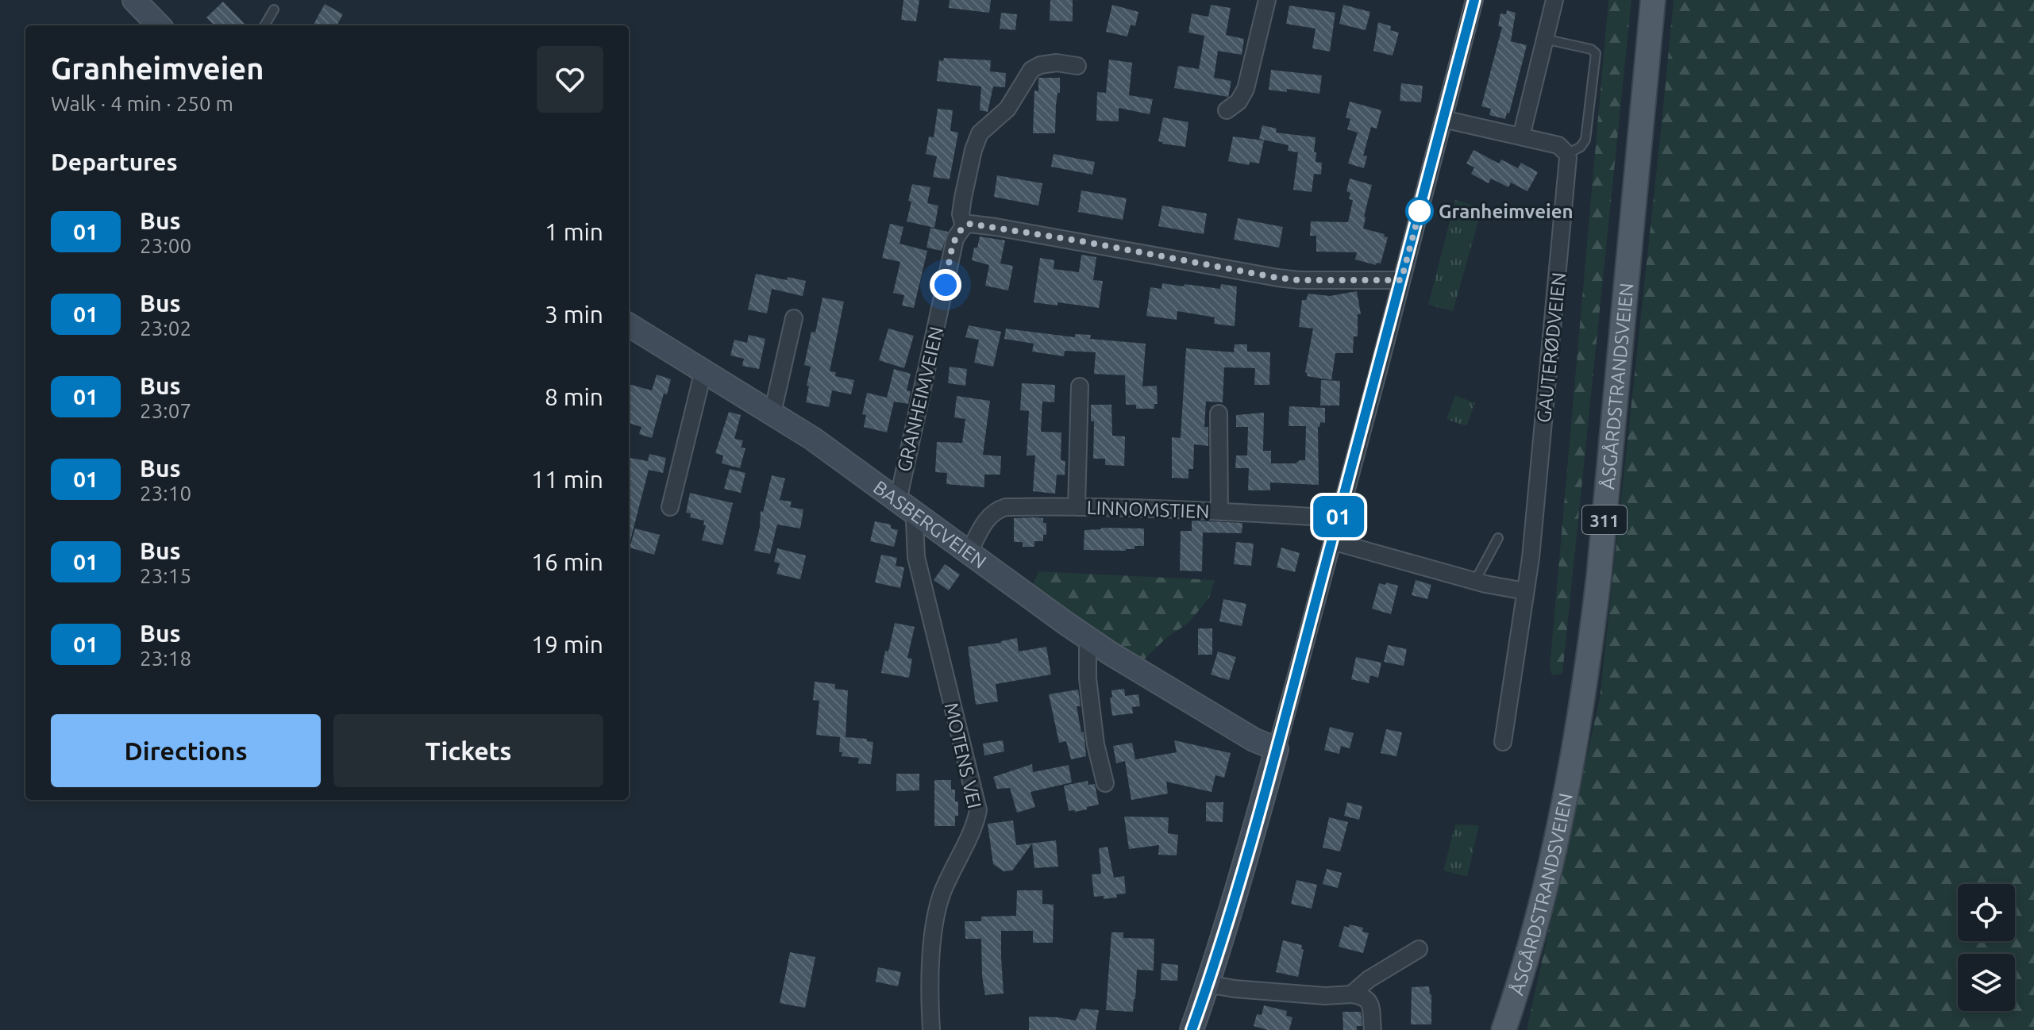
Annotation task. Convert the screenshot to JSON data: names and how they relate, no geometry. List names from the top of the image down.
{
  "streets": {
    "main road": ["ÅSGÅRDSTRANDSVEIEN", "311", "BASBERGVEIEN"],
    "street": [
      "GAUTERØDVEIEN",
      "GRANHEIMVEIEN",
      "LINNOMSTIEN",
      "MOTENS VEI"
    ]
  },
  "crossings": [
    ["GRANHEIMVEIEN", "BASBERGVEIEN"],
    ["LINNOMSTIEN", "BASBERGVEIEN"],
    ["BASBERGVEIEN", "MOTENS VEI"]
  ],
  "places": ["Granheimveien"],
  "lines": ["bus line 01"],
  "page": {
    "on_map": "01",
    "heading": [
      ["Granheimveien", "Walk · 4 min · 250 m"],
      "Departures"
    ],
    "list": [
      {
        "mark": "01",
        "name": "Bus",
        "note": "23:00",
        "value": "1 min"
      },
      {
        "mark": "01",
        "name": "Bus",
        "note": "23:02",
        "value": "3 min"
      },
      {
        "mark": "01",
        "name": "Bus",
        "note": "23:07",
        "value": "8 min"
      },
      {
        "mark": "01",
        "name": "Bus",
        "note": "23:10",
        "value": "11 min"
      },
      {
        "mark": "01",
        "name": "Bus",
        "note": "23:15",
        "value": "16 min"
      },
      {
        "mark": "01",
        "name": "Bus",
        "note": "23:18",
        "value": "19 min"
      }
    ],
    "buttons": ["Directions", "Tickets"]
  }
}
